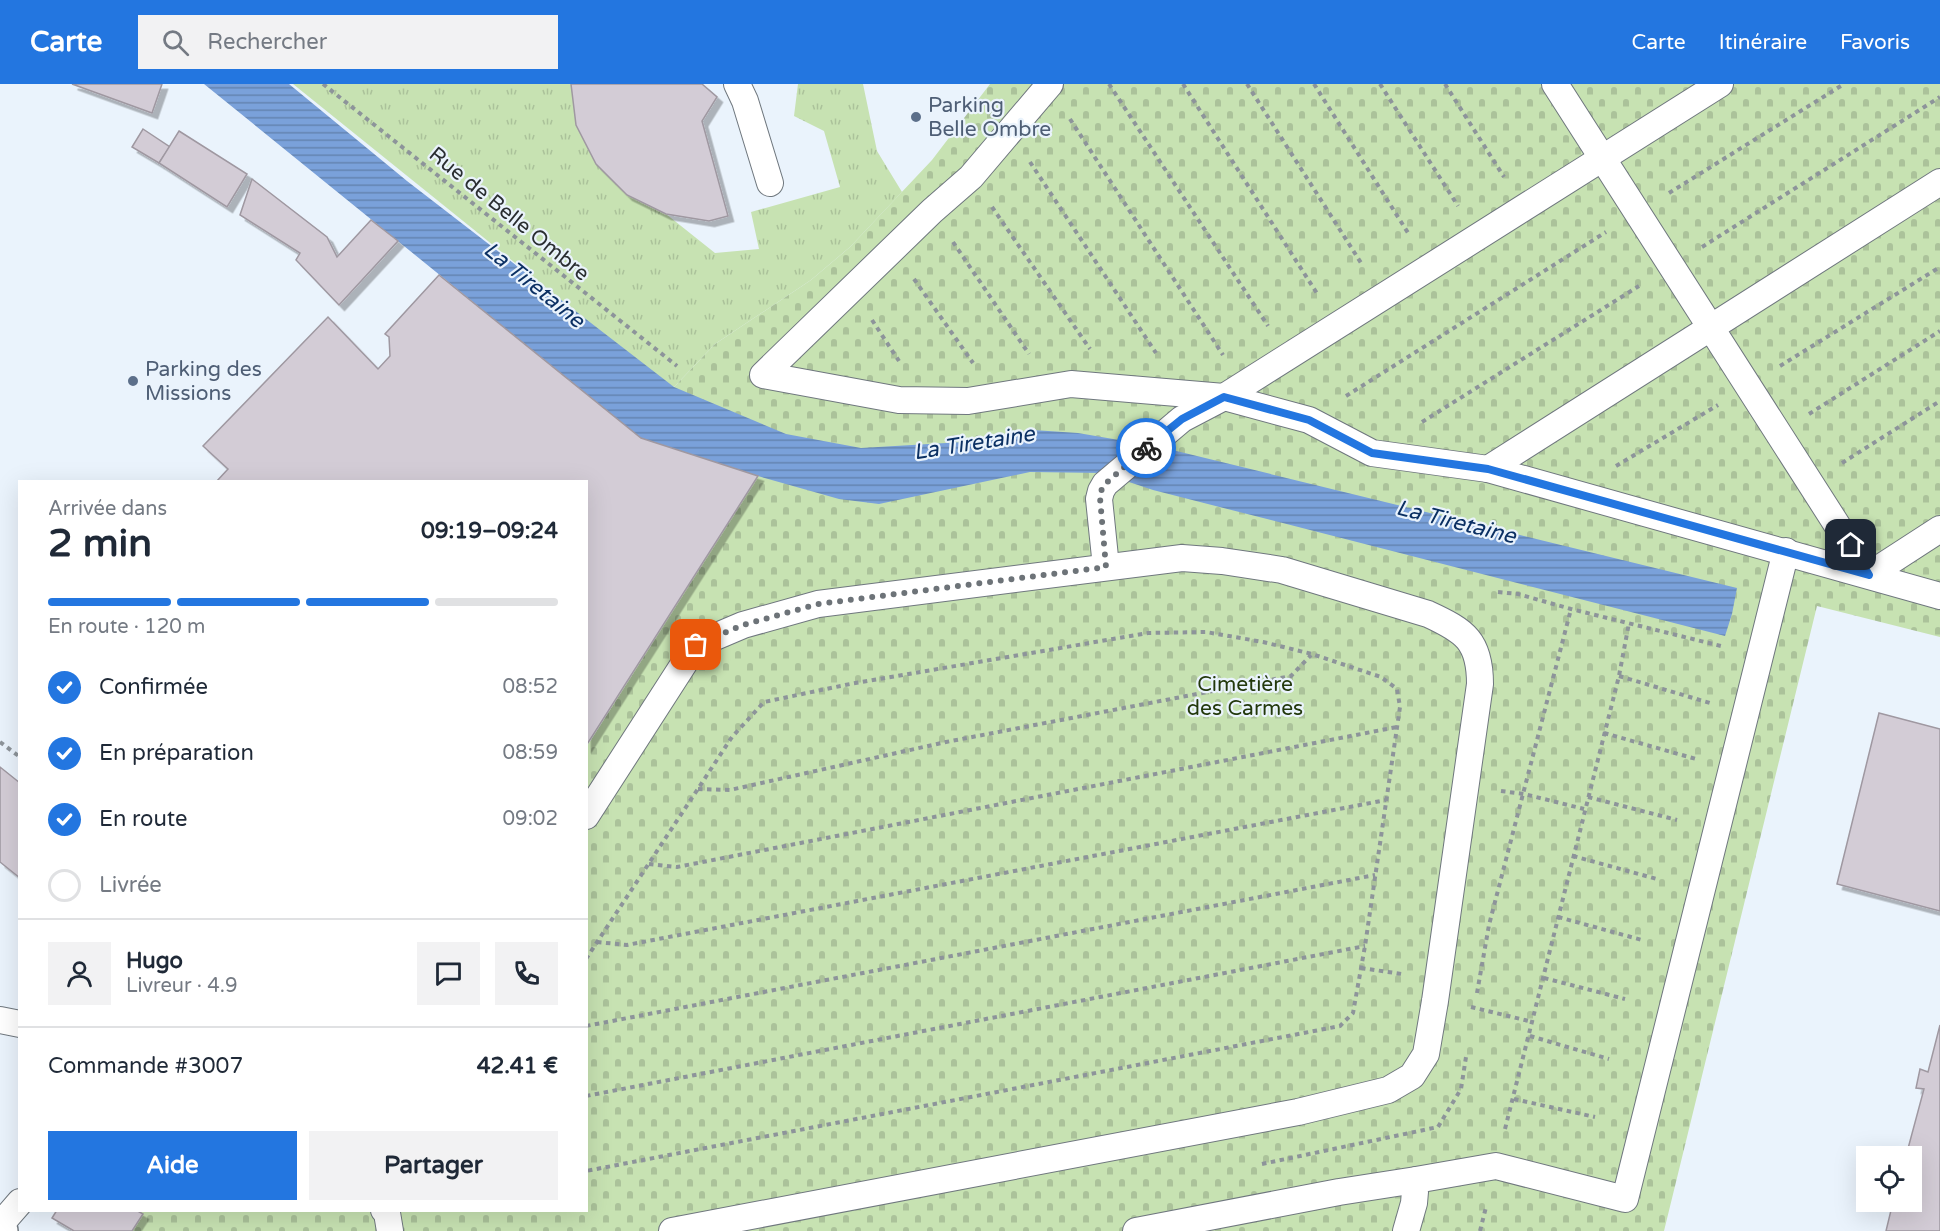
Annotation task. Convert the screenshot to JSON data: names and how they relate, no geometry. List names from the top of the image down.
{
  "streets": {
    "path": ["Rue de Belle Ombre"]
  },
  "water": ["La Tiretaine"],
  "parks": ["Cimetière des Carmes"],
  "places": ["Parking Belle Ombre", "Parking des Missions"],
  "page": {
    "header": "Carte",
    "search": "Rechercher",
    "nav": ["Carte", "Itinéraire", "Favoris"],
    "heading": ["2 min", "Arrivée dans", "09:19–09:24"],
    "panel": [
      "Hugo",
      "Livreur · 4.9",
      "Commande #3007",
      "42.41 €"
    ],
    "bar": "En route · 120 m",
    "list": [
      ["Confirmée", "08:52"],
      ["En préparation", "08:59"],
      ["En route", "09:02"],
      "Livrée"
    ],
    "buttons": ["Aide", "Partager"]
  }
}
